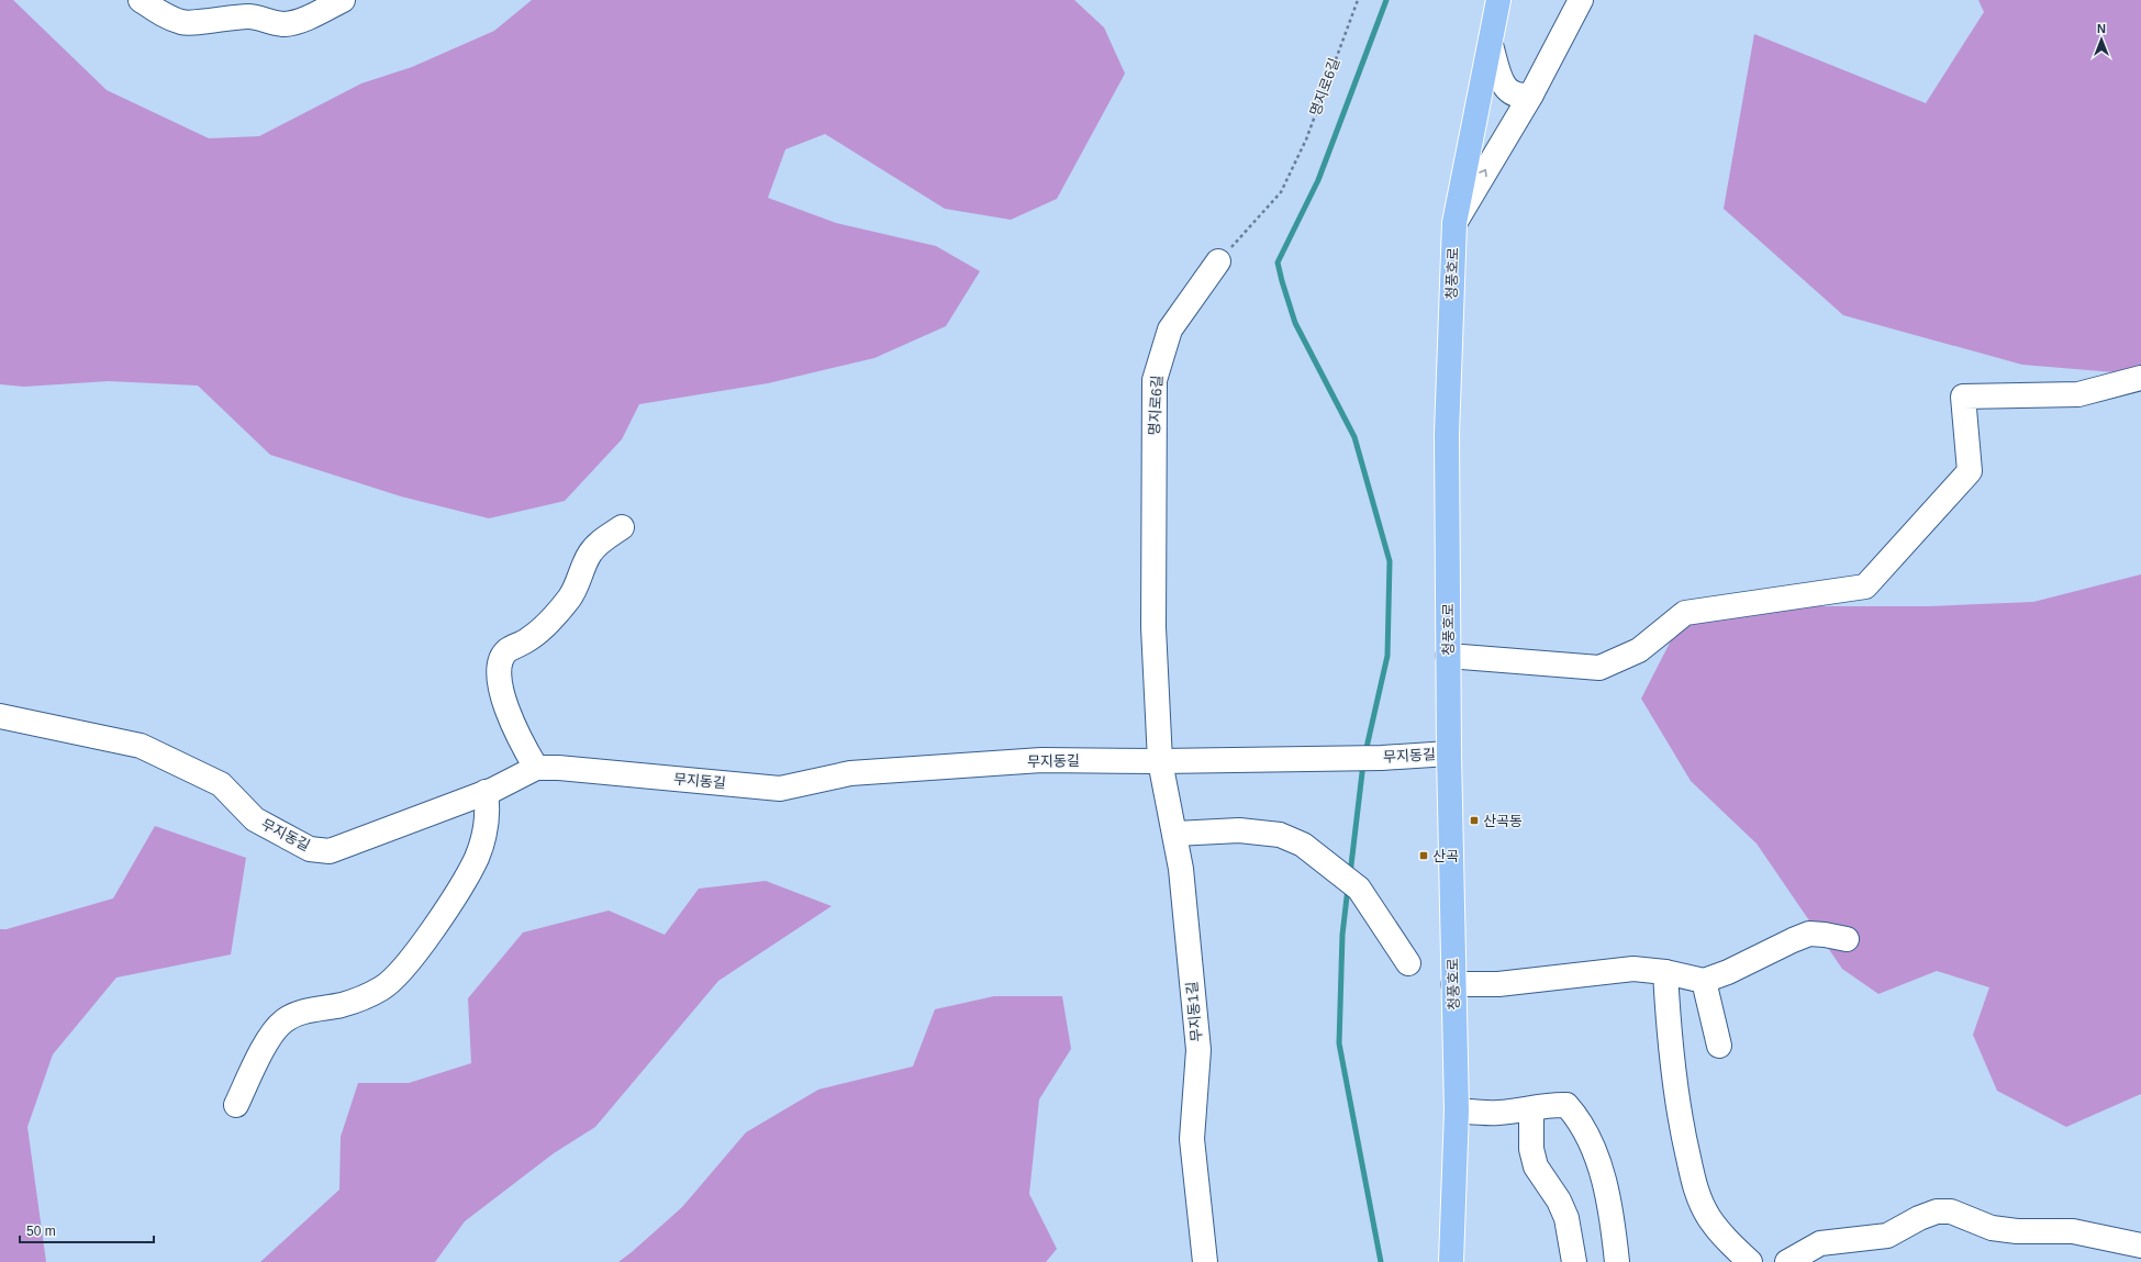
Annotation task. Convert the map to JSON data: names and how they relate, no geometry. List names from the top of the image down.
{
  "streets": {
    "main road": ["청풍호로"],
    "street": ["명지로6길", "무지동길", "무지동1길"]
  },
  "crossings": [
    ["명지로6길", "무지동길"],
    ["명지로6길", "무지동1길"],
    ["청풍호로", "무지동길"],
    ["무지동길", "무지동1길"]
  ],
  "places": {
    "transit": ["산곡동", "산곡"]
  },
  "scale_bar": "50 m",
  "north": "top"
}
